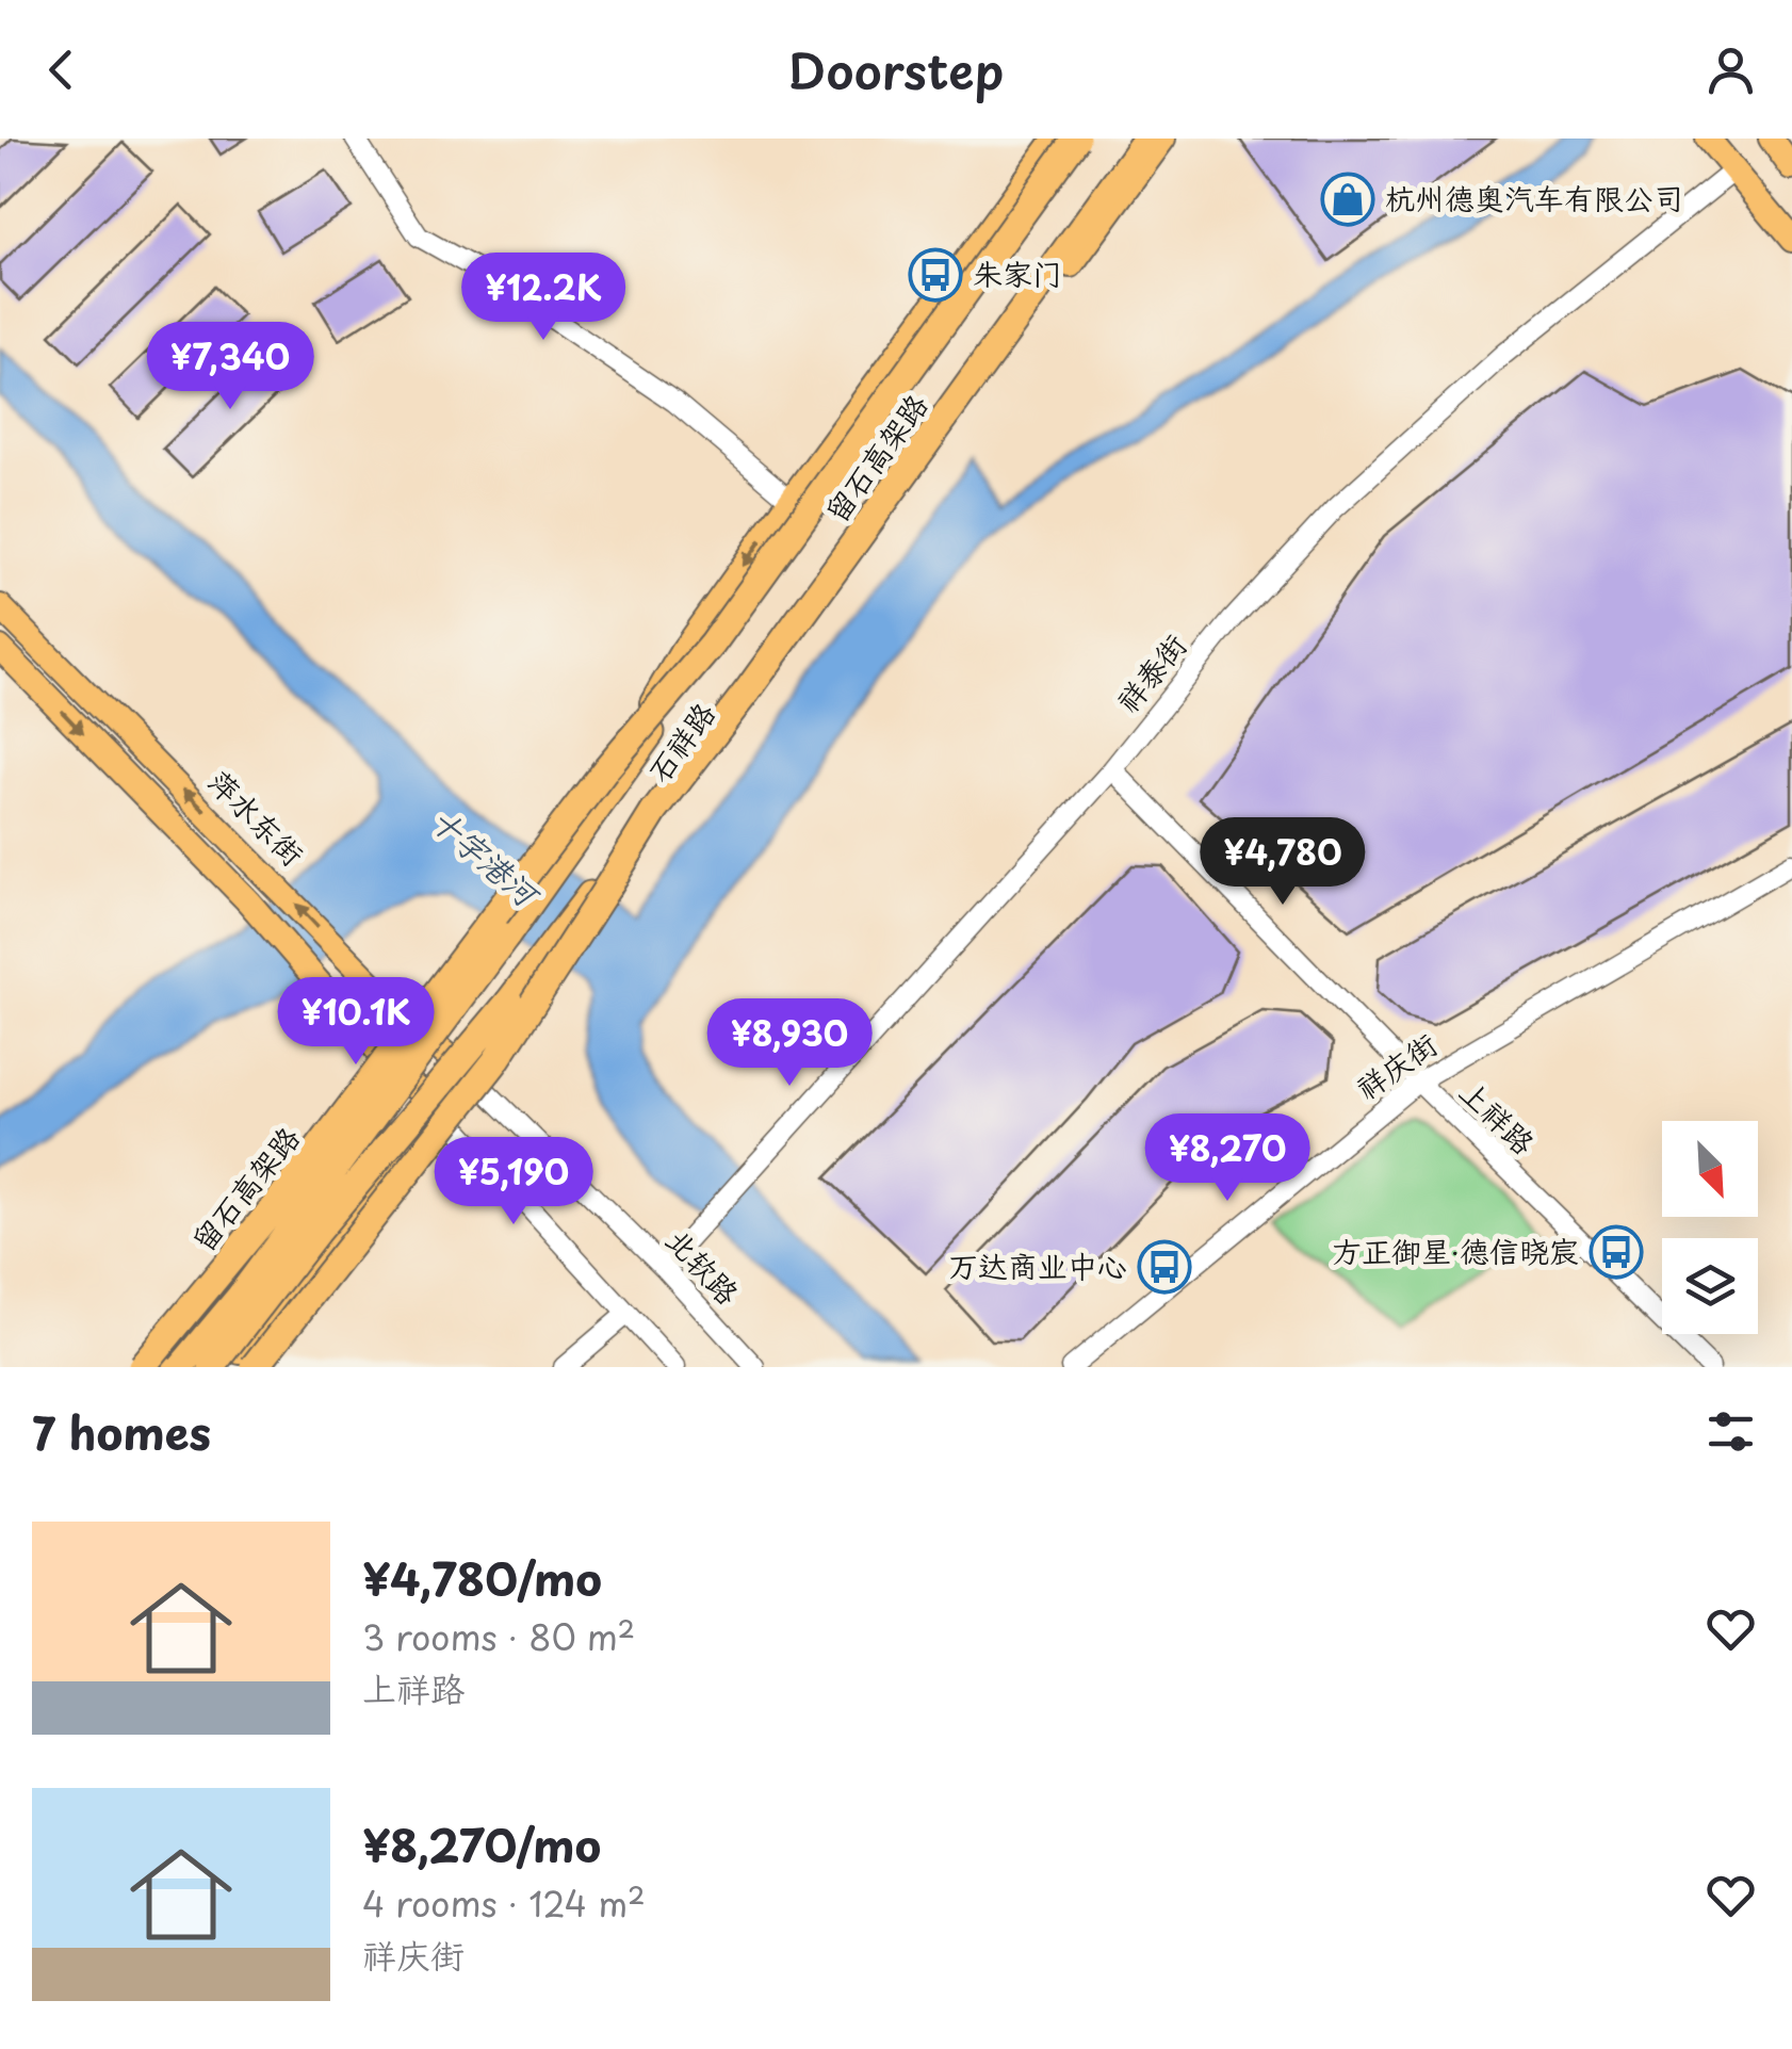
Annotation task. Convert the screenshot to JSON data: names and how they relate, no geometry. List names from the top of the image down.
{
  "streets": {
    "highway": ["留石高架路"],
    "main road": ["石祥路", "萍水东街"],
    "street": [
      "祥泰街",
      "祥庆街",
      "上祥路",
      "北软路"
    ]
  },
  "crossings": [
    ["祥泰街", "上祥路"],
    ["祥泰街", "北软路"],
    ["石祥路", "萍水东街"],
    ["石祥路", "北软路"],
    ["萍水东街", "北软路"],
    ["祥庆街", "上祥路"]
  ],
  "water": ["十字港河"],
  "places": {
    "shop": ["杭州德奥汽车有限公司"],
    "bus stop": ["朱家门", "方正御星·德信晓宸", "万达商业中心"]
  },
  "north": "bottom right",
  "page": {
    "header": "Doorstep",
    "price": [
      "¥12.2K",
      "¥7,340",
      "¥4,780",
      "¥10.1K",
      "¥8,930",
      "¥8,270",
      "¥5,190"
    ],
    "heading": "7 homes",
    "list": [
      {
        "name": "¥4,780/mo",
        "note": "3 rooms · 80 m² · 上祥路"
      },
      {
        "name": "¥8,270/mo",
        "note": "4 rooms · 124 m² · 祥庆街"
      }
    ]
  }
}
